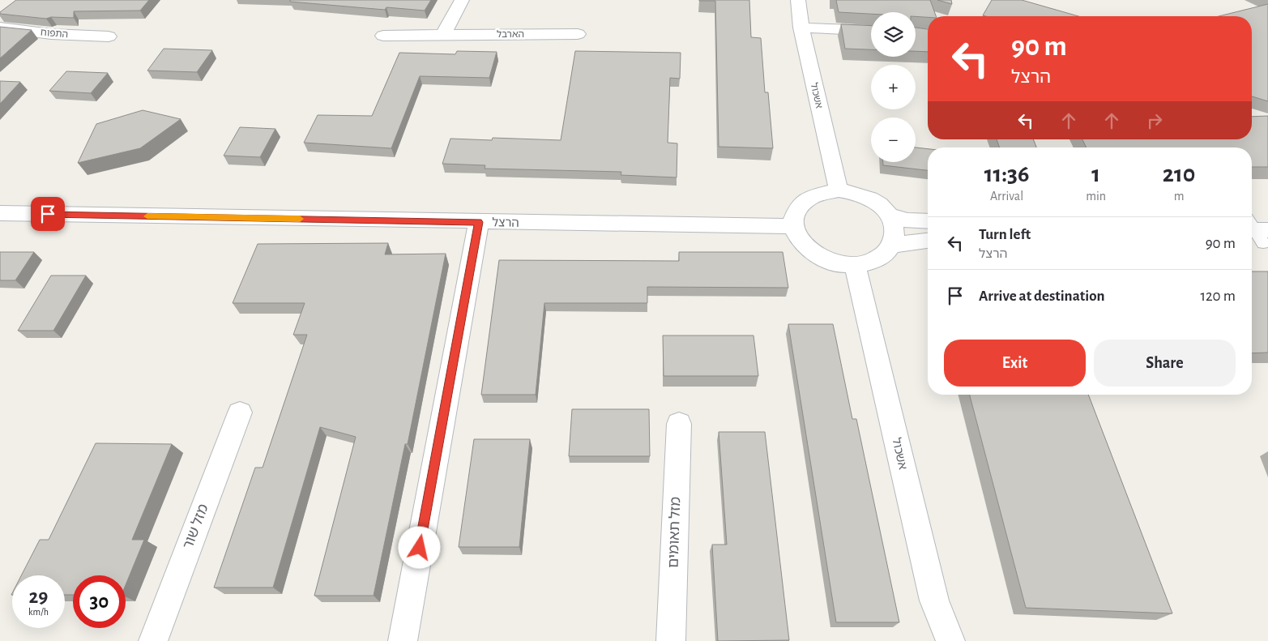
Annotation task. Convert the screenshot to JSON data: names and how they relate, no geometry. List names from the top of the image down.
{
  "streets": {
    "street": [
      "התפוח",
      "הארבל",
      "אשכול",
      "הרצל",
      "מזל שור",
      "מזל תאומים"
    ]
  },
  "crossings": [
    ["אשכול", "הרצל"]
  ],
  "page": {
    "map_buttons": ["+", "−"],
    "turn": ["90 m", "הרצל"],
    "eta": [
      "11:36",
      "Arrival",
      "1",
      "min",
      "210",
      "m"
    ],
    "list": [
      {
        "name": "Turn left",
        "note": "הרצל",
        "value": "90 m"
      },
      {
        "name": "Arrive at destination",
        "value": "120 m"
      }
    ],
    "buttons": ["Exit", "Share"],
    "speed": "29 km/h",
    "limit": "30"
  }
}
